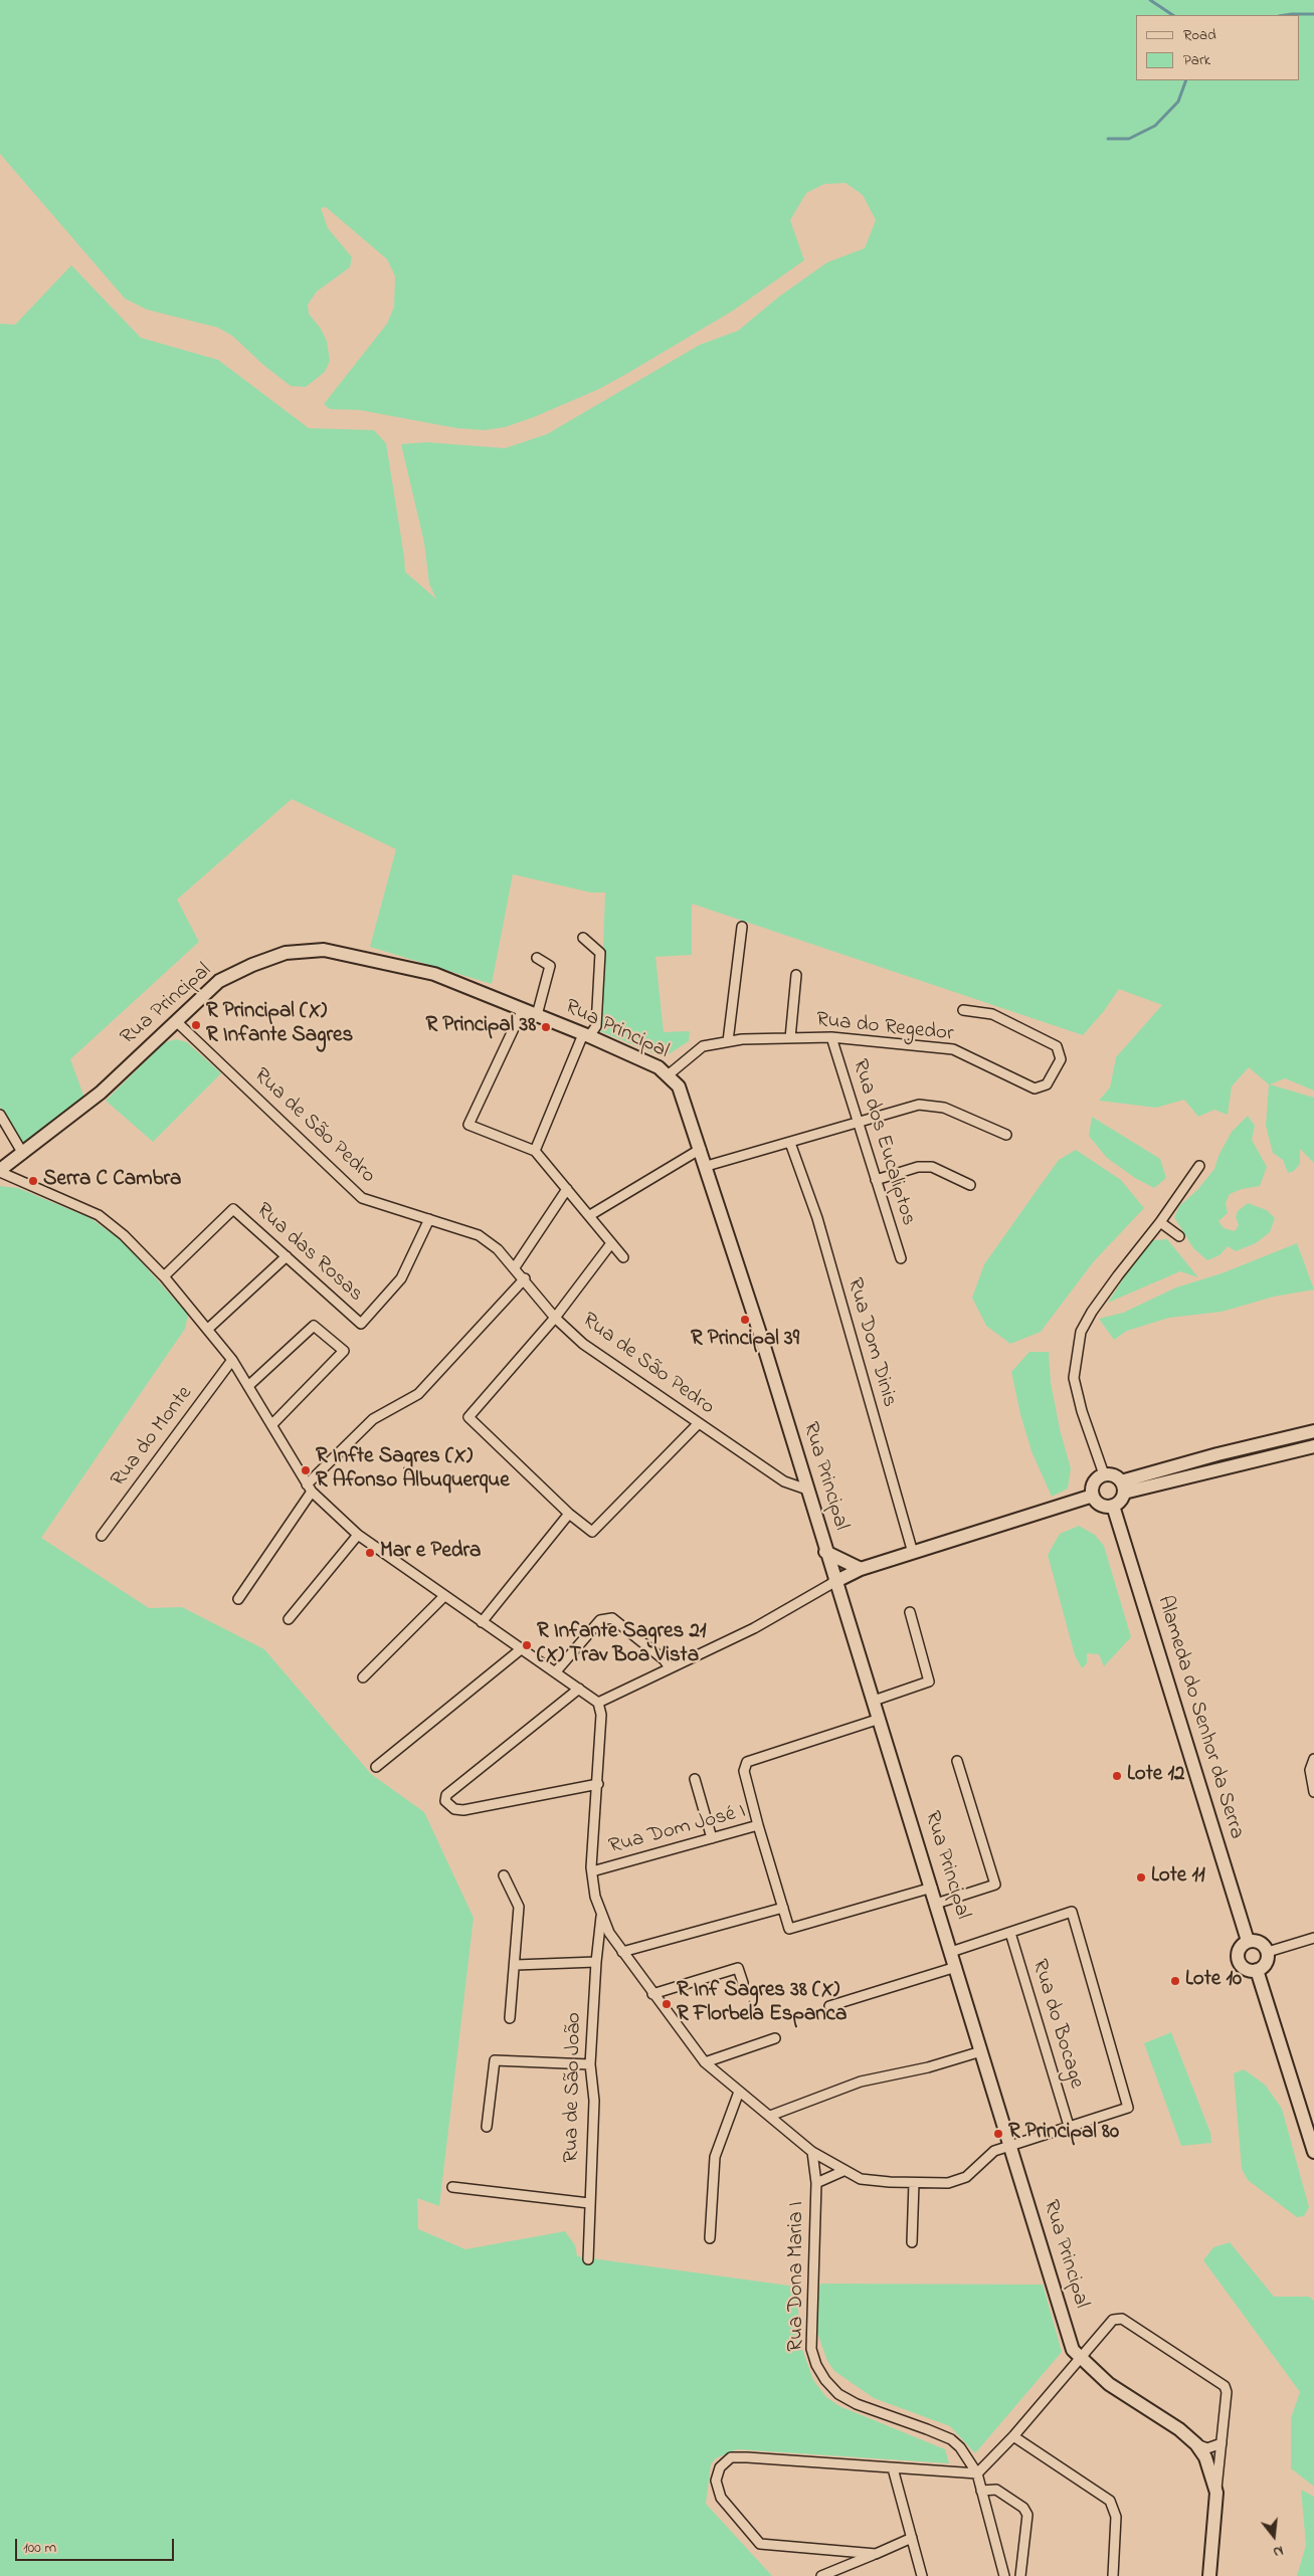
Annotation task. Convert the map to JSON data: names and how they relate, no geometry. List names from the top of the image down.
{
  "streets": {
    "street": [
      "Rua Principal",
      "Rua do Regedor",
      "Rua de São Pedro",
      "Rua dos Eucaliptos",
      "Rua das Rosas",
      "Rua Dom Dinis",
      "Rua do Monte",
      "Alameda do Senhor da Serra",
      "Rua Dom José I",
      "Rua do Bocage",
      "Rua de São João",
      "Rua Dona Maria I"
    ]
  },
  "crossings": [
    ["Rua Principal", "Rua do Regedor"],
    ["Rua Principal", "Rua de São Pedro"],
    ["Rua Principal", "Rua Dom José I"],
    ["Rua do Regedor", "Rua dos Eucaliptos"],
    ["Rua de São Pedro", "Rua das Rosas"]
  ],
  "places": [
    "R Principal (X) R Infante Sagres",
    "R Principal 38",
    "Serra C Cambra",
    "R Principal 39",
    "R Infte Sagres (X) R Afonso Albuquerque",
    "Mar e Pedra",
    "R Infante Sagres 21 (X) Trav Boa Vista",
    "Lote 12",
    "Lote 11",
    "Lote 10",
    "R Inf Sagres 38 (X) R Florbela Espanca",
    "R Principal 80"
  ],
  "legend": ["Road", "Park"],
  "scale_bar": "100 m",
  "north": "bottom"
}
